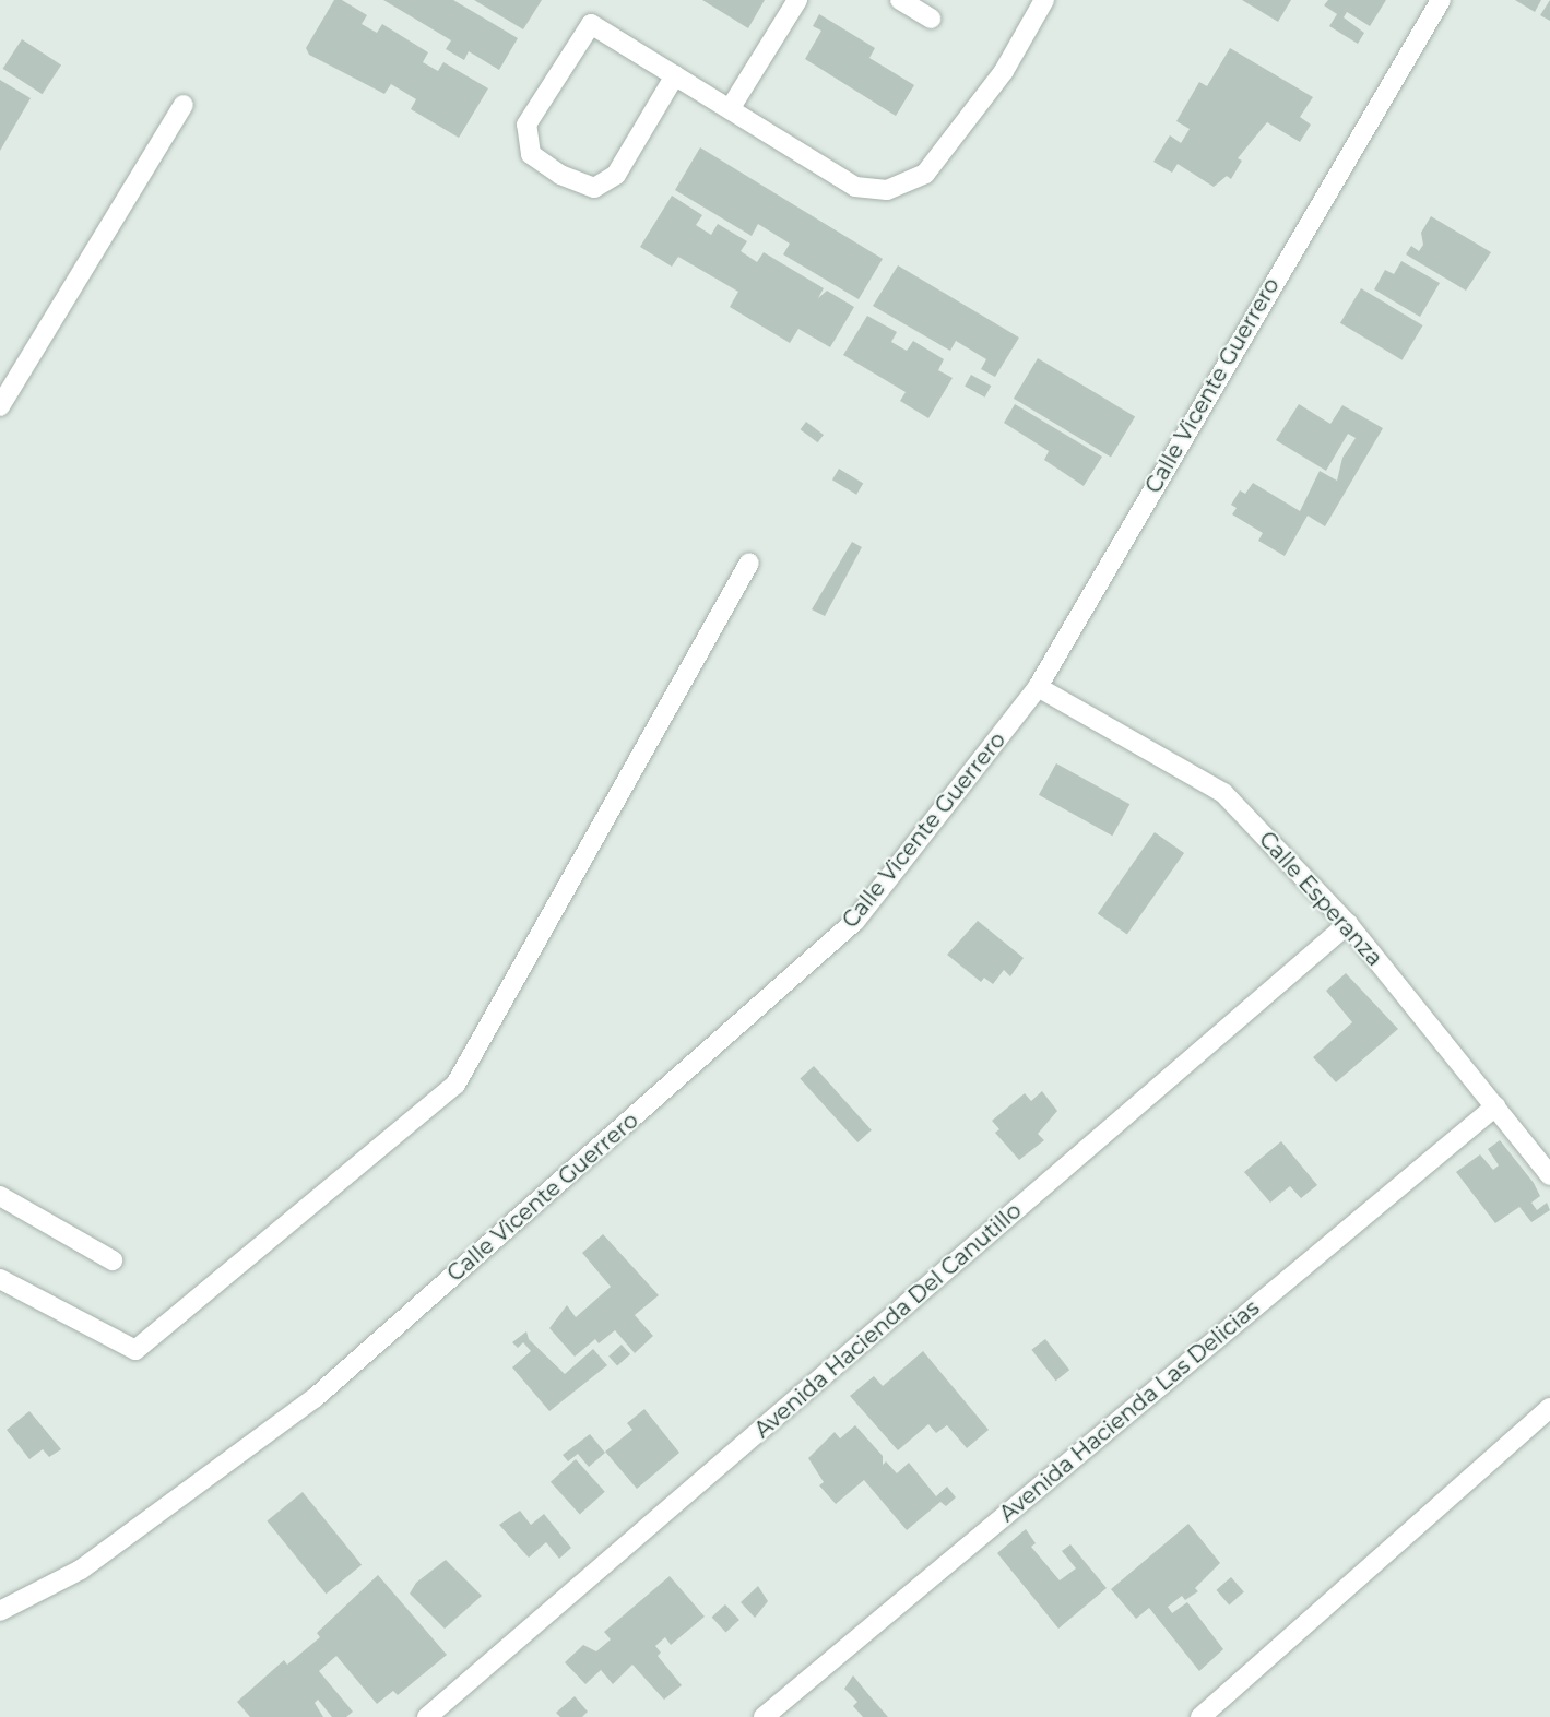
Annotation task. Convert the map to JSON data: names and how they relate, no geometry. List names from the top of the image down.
{
  "streets": {
    "street": [
      "Calle Vicente Guerrero",
      "Calle Esperanza",
      "Avenida Hacienda Del Canutillo",
      "Avenida Hacienda Las Delicias"
    ]
  },
  "crossings": [
    ["Calle Vicente Guerrero", "Calle Esperanza"],
    ["Calle Esperanza", "Avenida Hacienda Del Canutillo"],
    ["Calle Esperanza", "Avenida Hacienda Las Delicias"]
  ]
}
